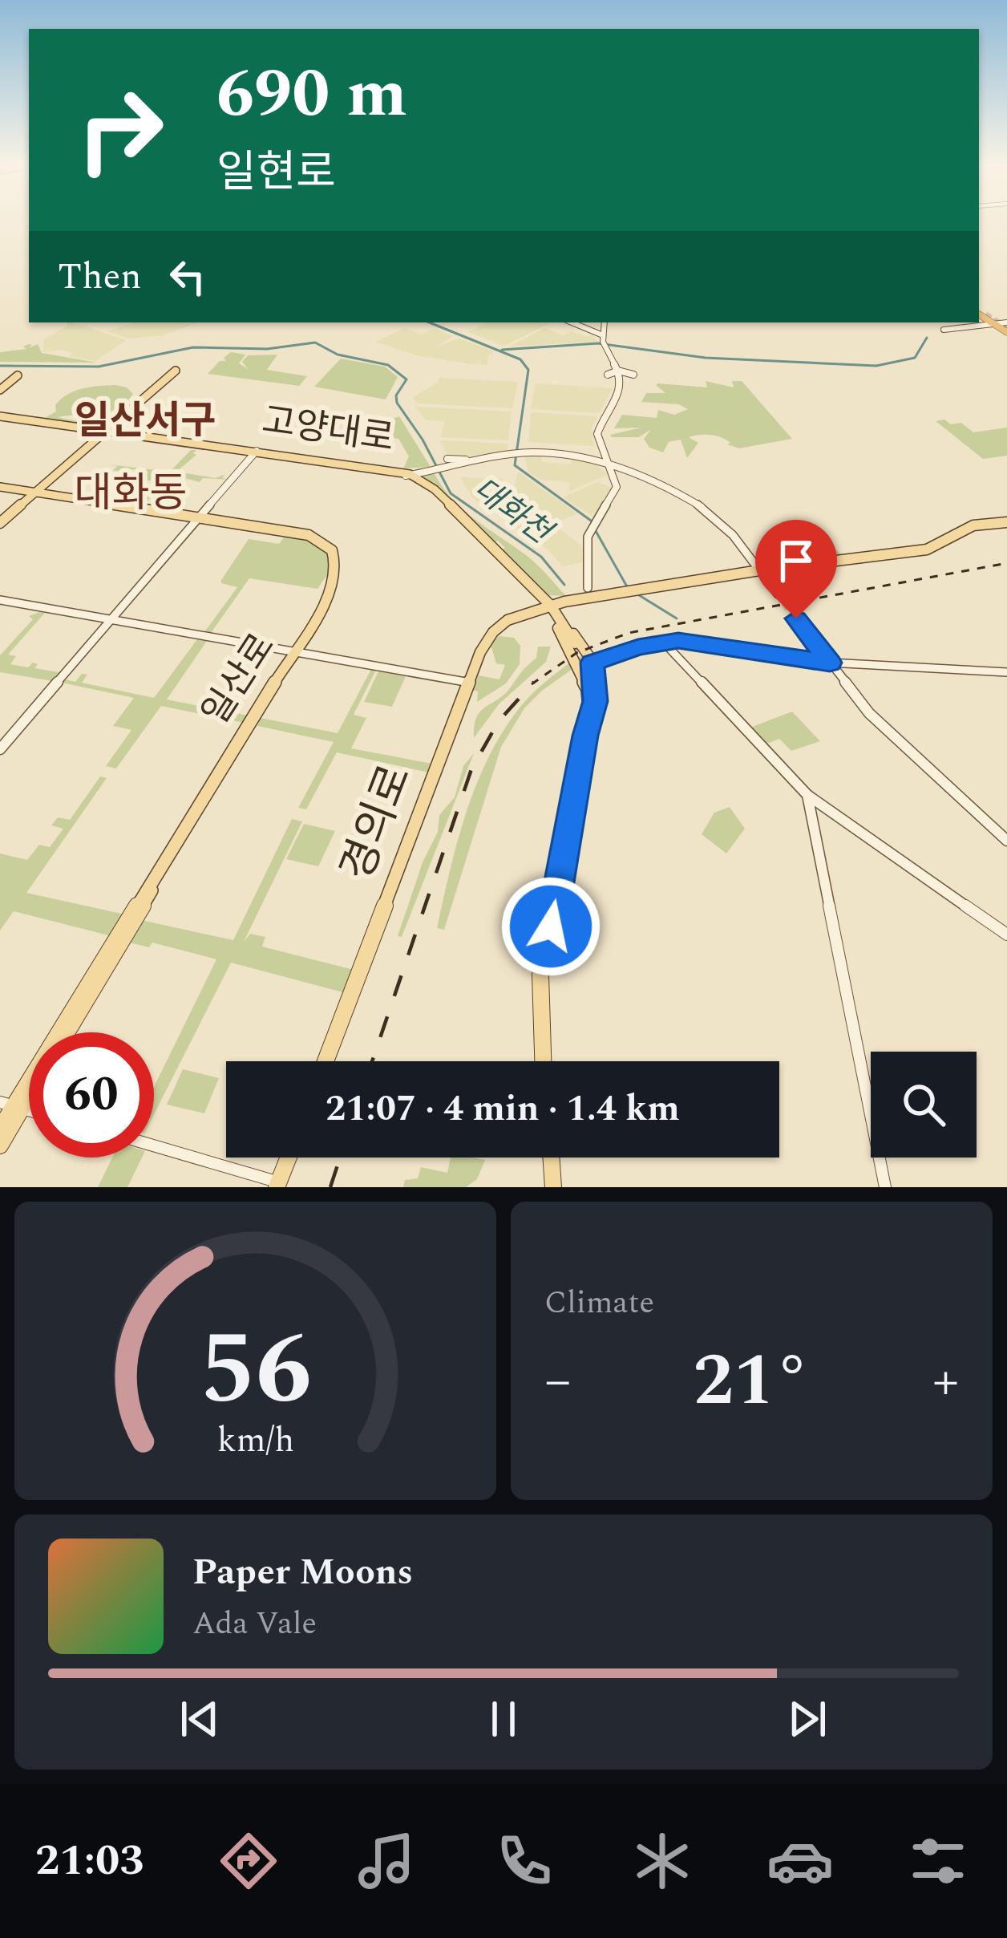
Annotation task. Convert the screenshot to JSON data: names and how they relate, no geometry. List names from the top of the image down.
{
  "streets": {
    "main road": ["고양대로", "일산로", "경의로"]
  },
  "crossings": [
    ["고양대로", "경의로"]
  ],
  "districts": ["일산서구", "대화동"],
  "water": ["대화천"],
  "page": {
    "turn": ["690 m", "일현로"],
    "then": "Then",
    "limit": "60",
    "trip": "21:07 · 4 min · 1.4 km",
    "tile": "Climate",
    "heat": ["−", "21°", "+"],
    "song": ["Paper Moons", "Ada Vale"],
    "tabs": "21:03",
    "gauge": ["56", "km/h"]
  }
}
